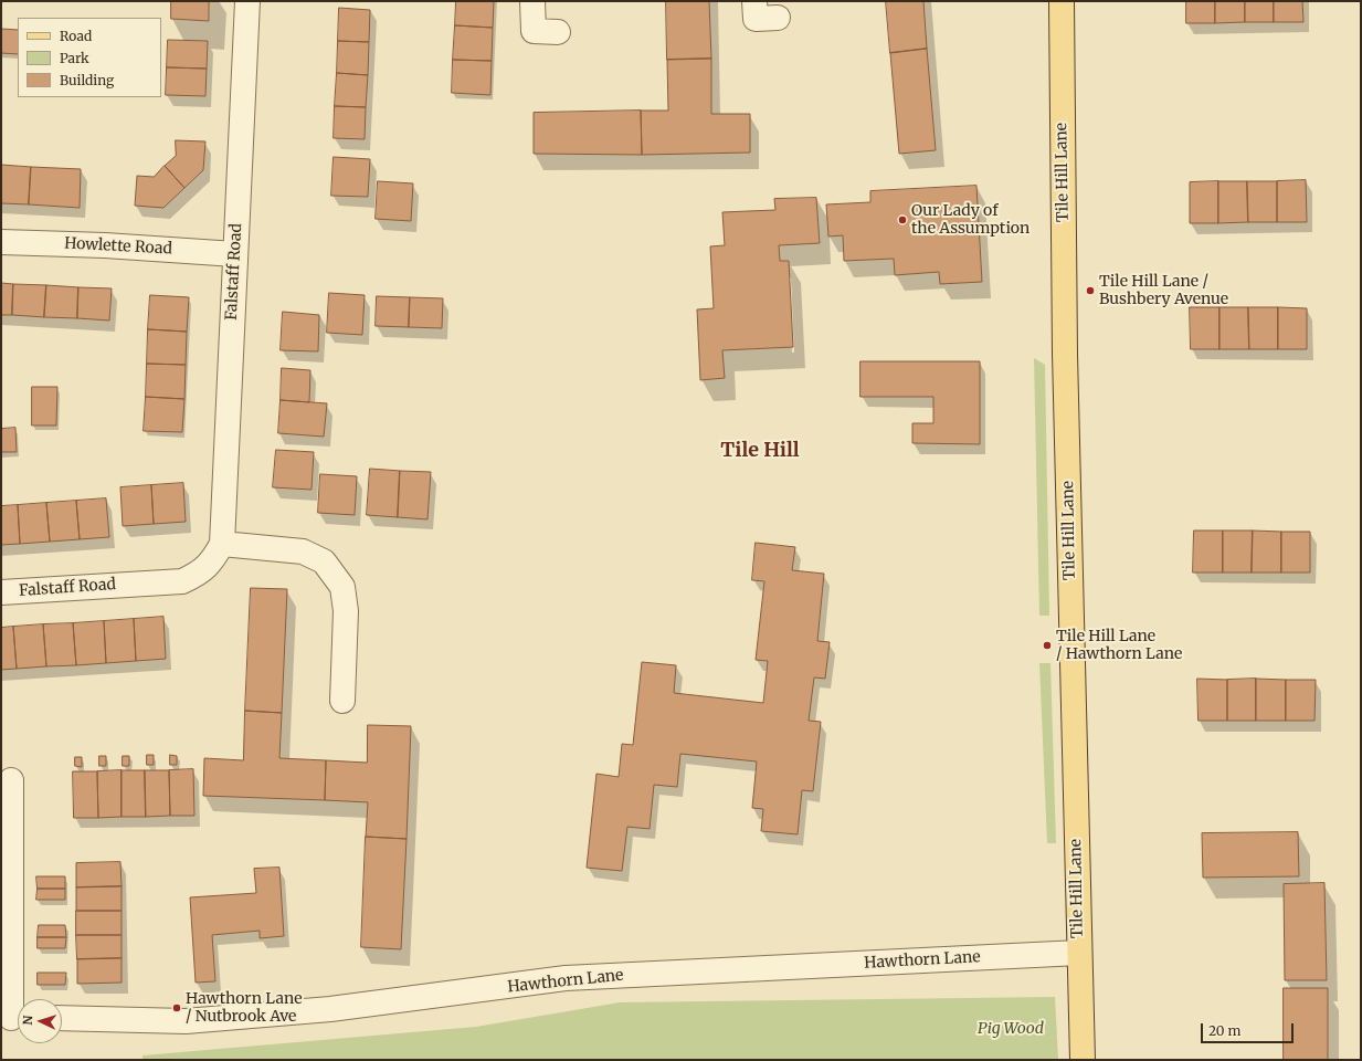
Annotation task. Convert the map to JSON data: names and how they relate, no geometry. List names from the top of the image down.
{
  "streets": {
    "main road": ["Tile Hill Lane"],
    "street": ["Howlette Road", "Falstaff Road", "Hawthorn Lane"]
  },
  "crossings": [
    ["Tile Hill Lane", "Hawthorn Lane"],
    ["Howlette Road", "Falstaff Road"]
  ],
  "districts": ["Tile Hill"],
  "parks": ["Pig Wood"],
  "places": [
    "Our Lady of the Assumption",
    "Tile Hill Lane / Bushbery Avenue",
    "Tile Hill Lane / Hawthorn Lane",
    "Hawthorn Lane / Nutbrook Ave"
  ],
  "legend": ["Road", "Park", "Building"],
  "scale_bar": "20 m",
  "north": "left"
}
